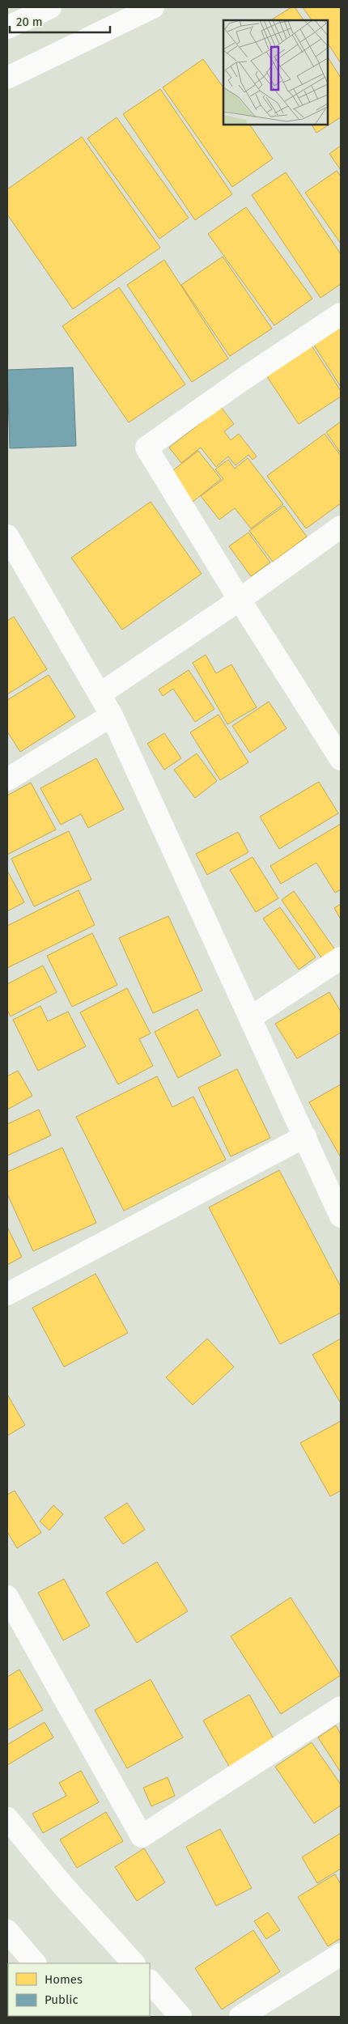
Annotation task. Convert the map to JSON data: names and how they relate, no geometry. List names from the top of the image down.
{
  "legend": ["Homes", "Public"],
  "scale_bar": "20 m"
}
